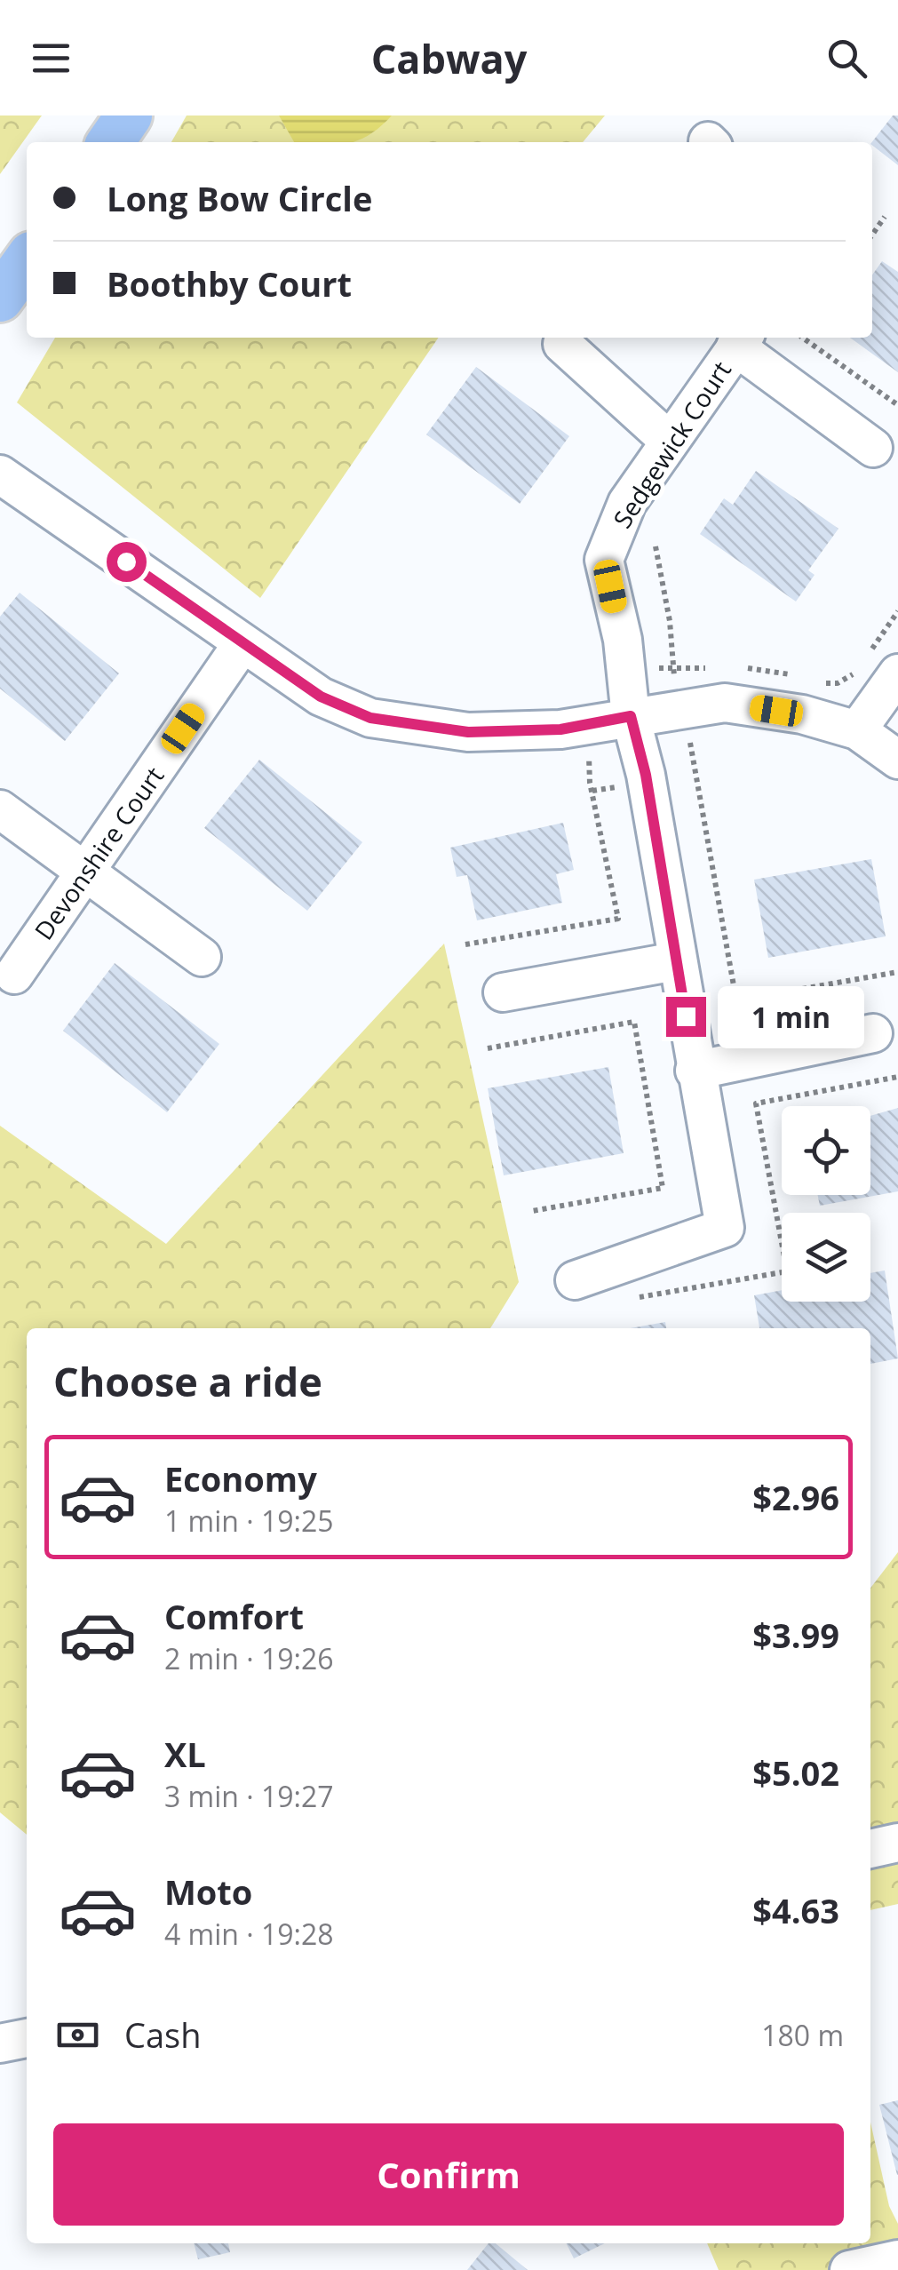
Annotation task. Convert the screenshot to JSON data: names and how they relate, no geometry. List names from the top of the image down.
{
  "streets": {
    "street": ["Sedgewick Court", "Devonshire Court"]
  },
  "page": {
    "header": "Cabway",
    "banner": ["Long Bow Circle", "Boothby Court"],
    "bubble": "1 min",
    "heading": "Choose a ride",
    "list": [
      {
        "name": "Economy",
        "note": "1 min · 19:25",
        "value": "$2.96"
      },
      {
        "name": "Comfort",
        "note": "2 min · 19:26",
        "value": "$3.99"
      },
      {
        "name": "XL",
        "note": "3 min · 19:27",
        "value": "$5.02"
      },
      {
        "name": "Moto",
        "note": "4 min · 19:28",
        "value": "$4.63"
      }
    ],
    "pay": ["Cash", "180 m"],
    "buttons": "Confirm"
  }
}
